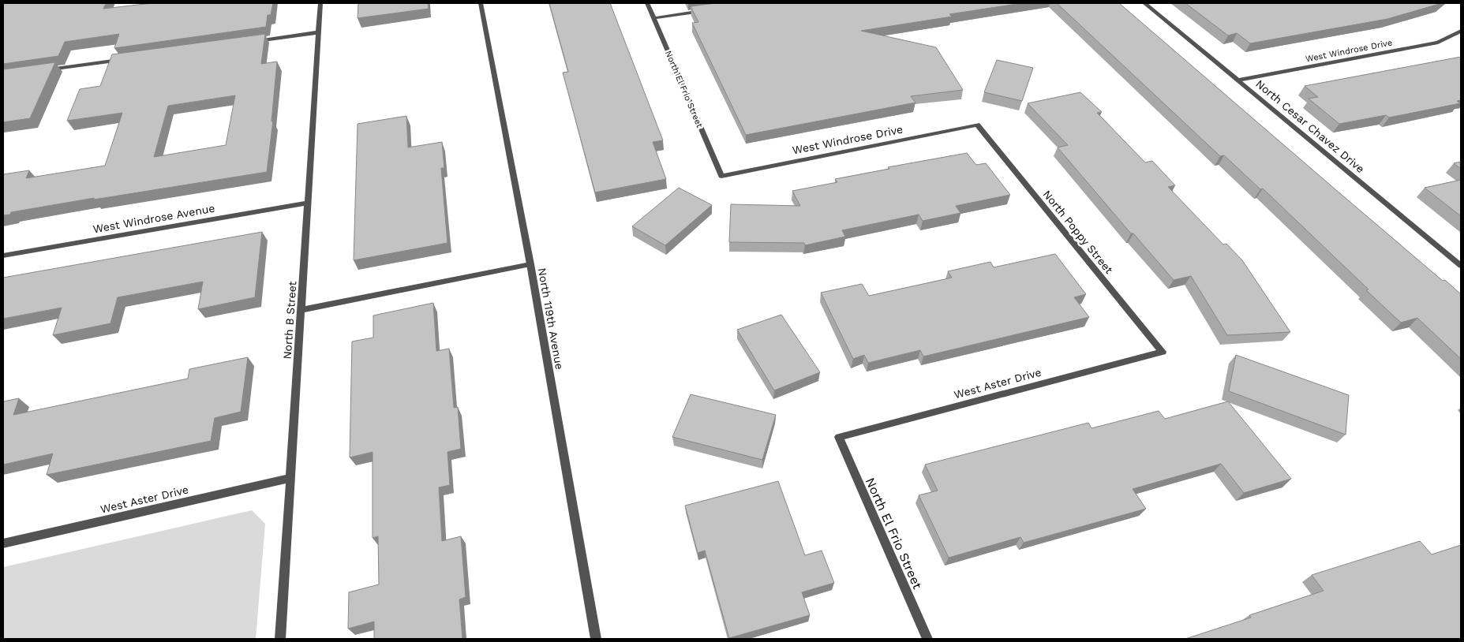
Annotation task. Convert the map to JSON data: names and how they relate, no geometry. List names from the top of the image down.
{
  "streets": {
    "street": [
      "West Windrose Drive",
      "North El Frio Street",
      "North Cesar Chavez Drive",
      "West Windrose Avenue",
      "North Poppy Street",
      "North 119th Avenue",
      "North B Street",
      "West Aster Drive"
    ]
  },
  "crossings": [
    ["West Windrose Drive", "North El Frio Street"],
    ["West Windrose Drive", "North Cesar Chavez Drive"],
    ["West Windrose Drive", "North Poppy Street"],
    ["North El Frio Street", "West Aster Drive"],
    ["West Windrose Avenue", "North B Street"],
    ["North Poppy Street", "West Aster Drive"],
    ["North B Street", "West Aster Drive"]
  ]
}
